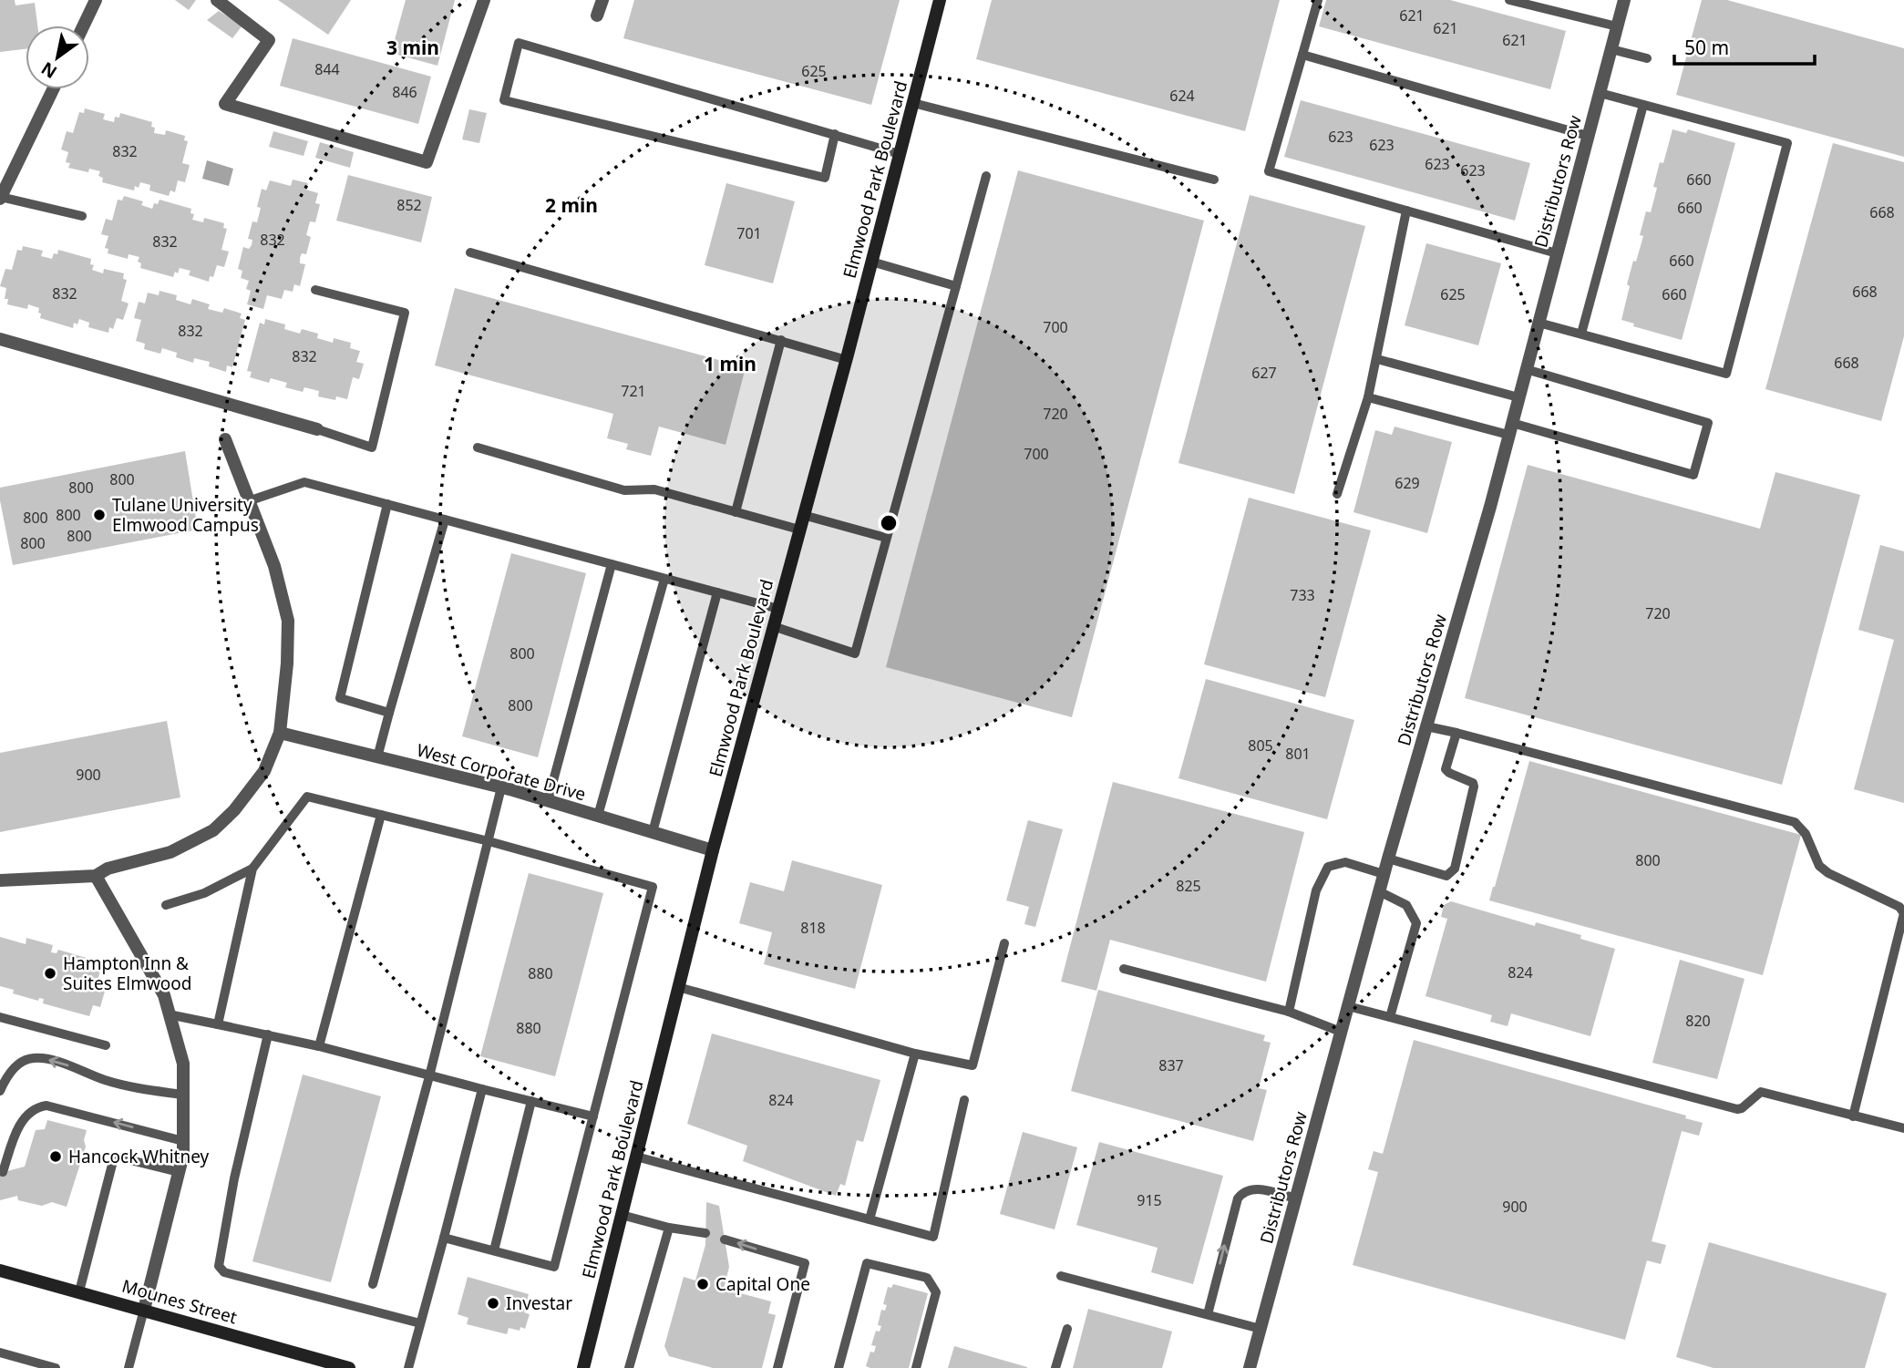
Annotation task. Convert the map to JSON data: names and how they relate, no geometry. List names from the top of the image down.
{
  "streets": {
    "street": [
      "Elmwood Park Boulevard",
      "Distributors Row",
      "West Corporate Drive",
      "Mounes Street"
    ]
  },
  "crossings": [
    ["Elmwood Park Boulevard", "West Corporate Drive"]
  ],
  "places": [
    "Tulane University Elmwood Campus",
    "Hampton Inn & Suites Elmwood",
    "Hancock Whitney",
    "Capital One",
    "Investar"
  ],
  "house_numbers": [
    "621",
    "621",
    "621",
    "844",
    "625",
    "846",
    "624",
    "623",
    "623",
    "832",
    "623",
    "623",
    "660",
    "852",
    "660",
    "668",
    "701",
    "832",
    "832",
    "660",
    "668",
    "832",
    "625",
    "660",
    "700",
    "832",
    "832",
    "668",
    "627",
    "721",
    "720",
    "700",
    "800",
    "629",
    "800",
    "800",
    "800",
    "800",
    "800",
    "733",
    "720",
    "800",
    "800",
    "805",
    "801",
    "900",
    "800",
    "825",
    "818",
    "824",
    "880",
    "820",
    "880",
    "837",
    "824",
    "915",
    "900"
  ],
  "scale_bar": "50 m",
  "north": "bottom left",
  "rings": ["3 min", "2 min", "1 min"]
}
